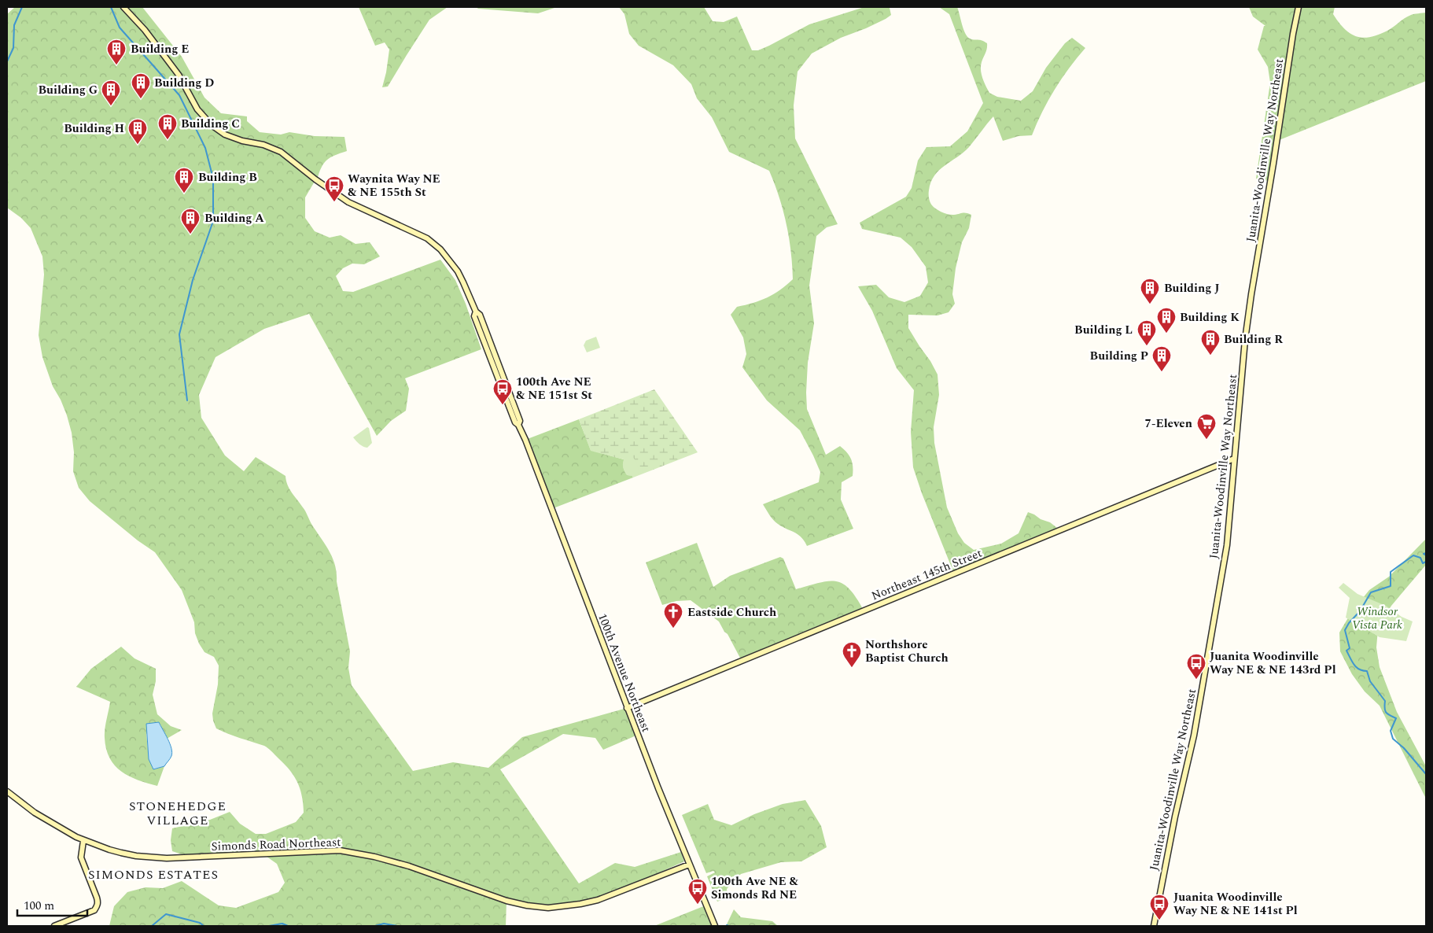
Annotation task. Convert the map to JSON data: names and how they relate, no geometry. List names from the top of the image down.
{
  "streets": {
    "main road": [
      "Juanita-Woodinville Way Northeast",
      "Northeast 145th Street",
      "100th Avenue Northeast",
      "Simonds Road Northeast"
    ]
  },
  "crossings": [
    ["Juanita-Woodinville Way Northeast", "Northeast 145th Street"],
    ["Northeast 145th Street", "100th Avenue Northeast"],
    ["100th Avenue Northeast", "Simonds Road Northeast"]
  ],
  "districts": ["STONEHEDGE VILLAGE", "SIMONDS ESTATES"],
  "parks": ["Windsor Vista Park"],
  "places": {
    "building": [
      "Building E",
      "Building D",
      "Building G",
      "Building C",
      "Building H",
      "Building B",
      "Building A",
      "Building J",
      "Building K",
      "Building L",
      "Building R",
      "Building P"
    ],
    "bus stop": [
      "Waynita Way NE & NE 155th St",
      "100th Ave NE & NE 151st St",
      "Juanita Woodinville Way NE & NE 143rd Pl",
      "100th Ave NE & Simonds Rd NE",
      "Juanita Woodinville Way NE & NE 141st Pl"
    ],
    "supermarket": ["7-Eleven"],
    "church": ["Eastside Church", "Northshore Baptist Church"]
  },
  "scale_bar": "100 m"
}
